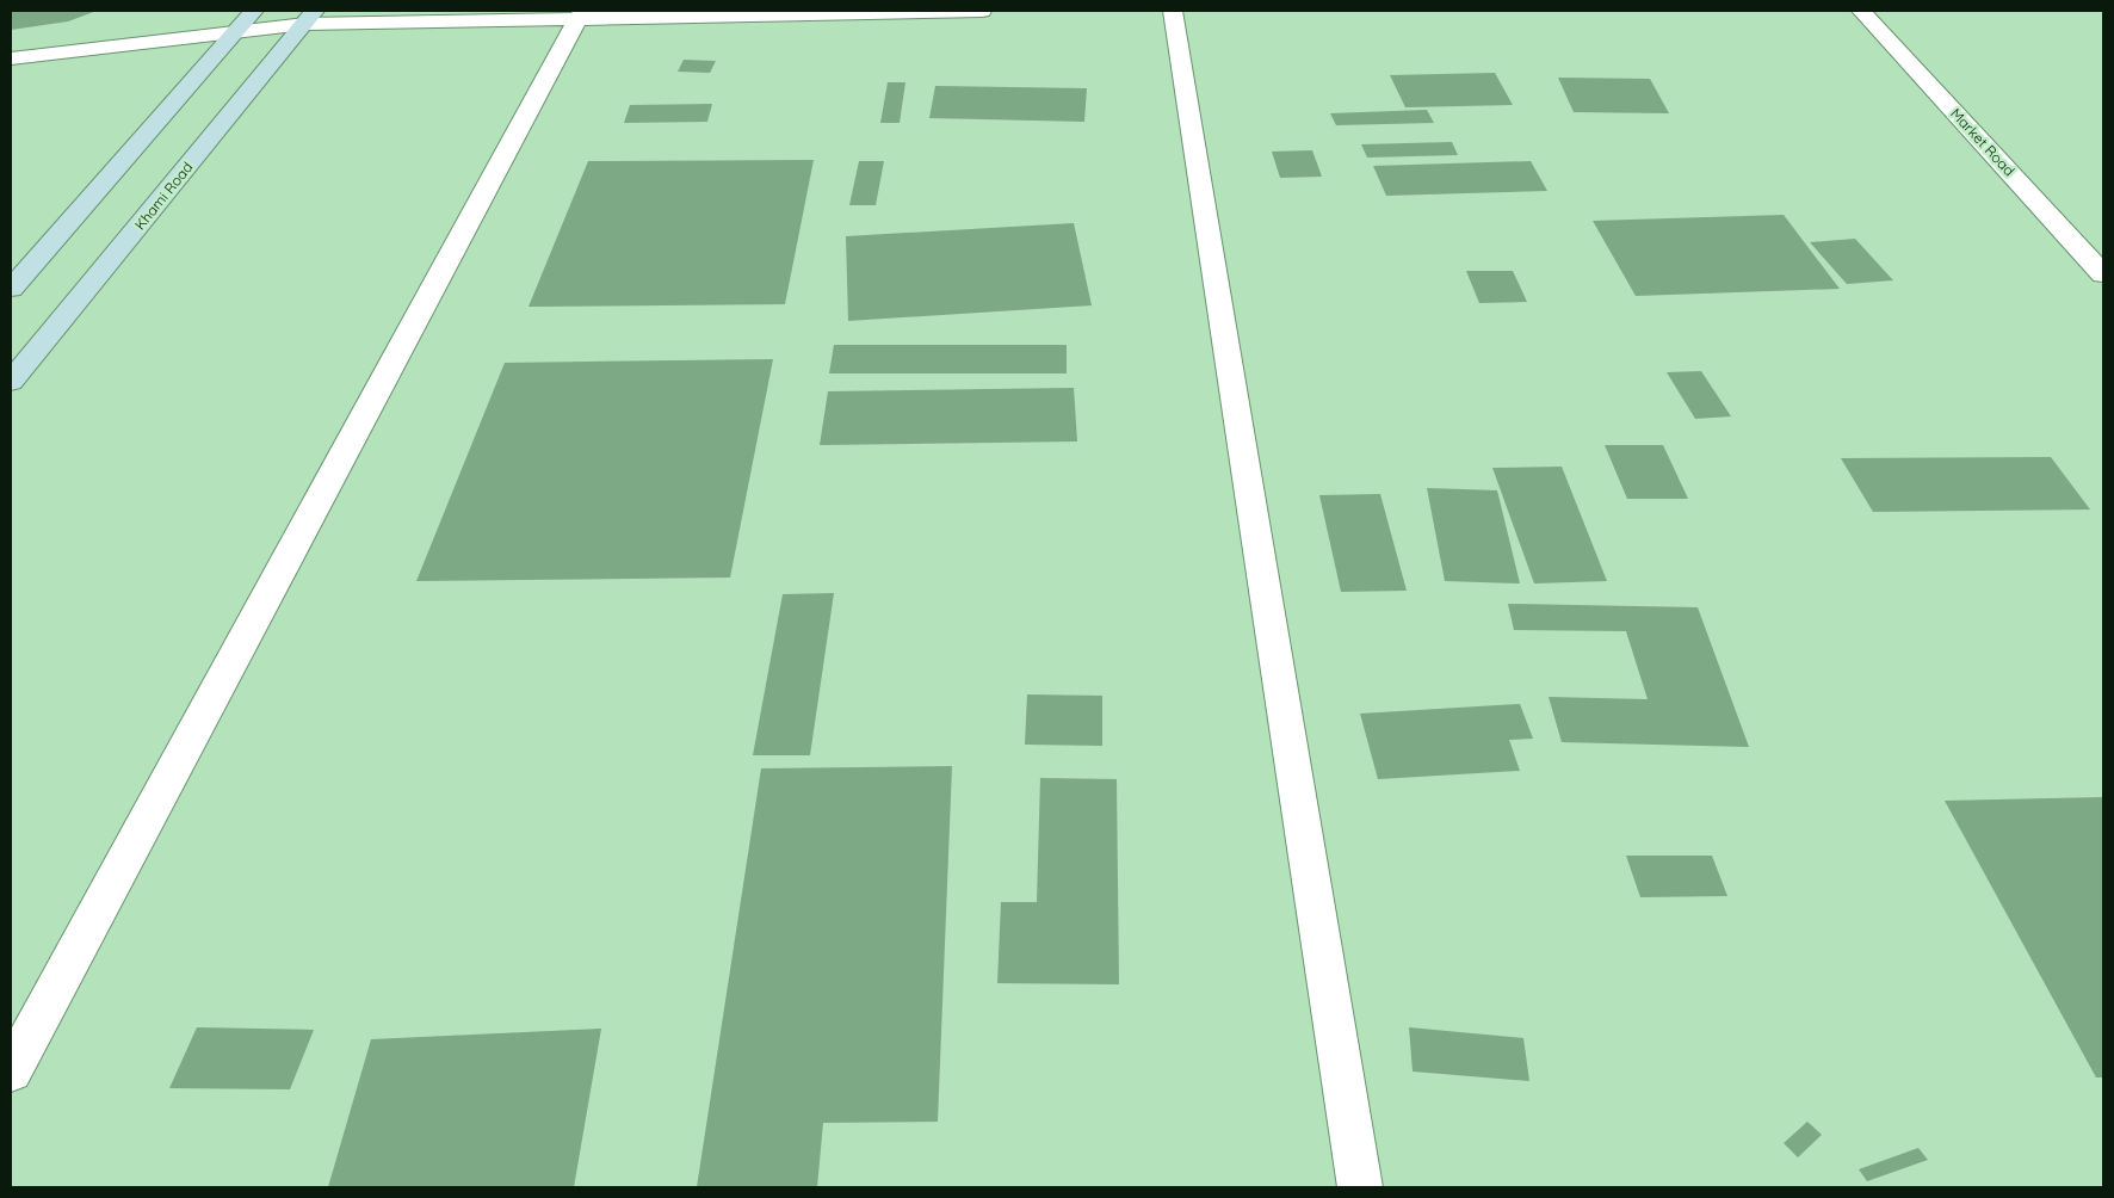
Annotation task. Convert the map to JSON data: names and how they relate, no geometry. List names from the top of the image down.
{
  "streets": {
    "main road": ["Khami Road"],
    "street": ["Market Road"]
  }
}
